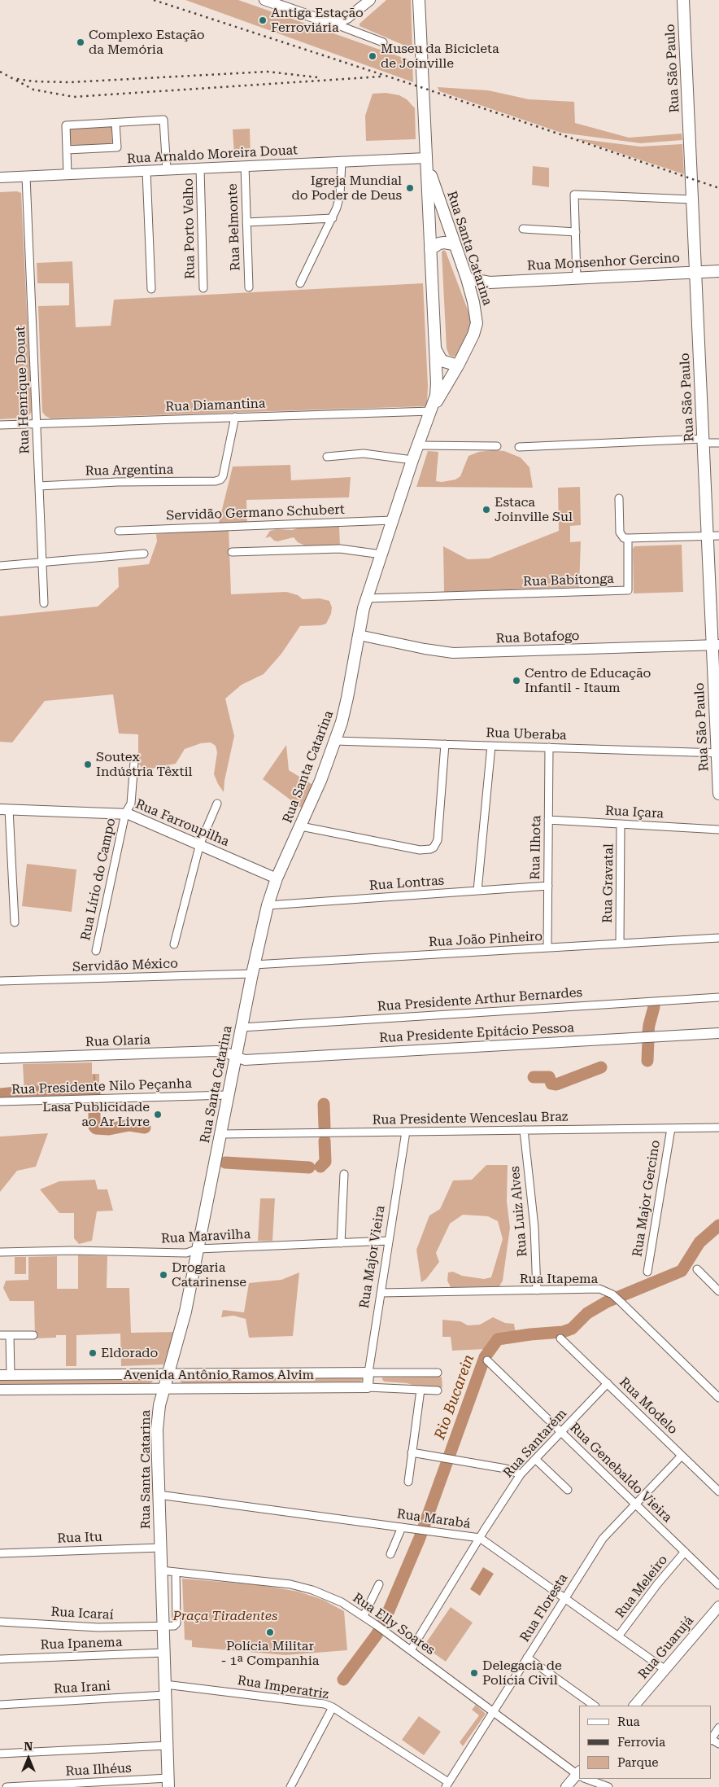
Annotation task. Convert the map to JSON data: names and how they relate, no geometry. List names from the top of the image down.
{
  "streets": {
    "main road": ["Rua São Paulo", "Rua Santa Catarina", "Rua Monsenhor Gercino"],
    "street": [
      "Rua Arnaldo Moreira Douat",
      "Rua Belmonte",
      "Rua Porto Velho",
      "Rua Henrique Douat",
      "Rua Diamantina",
      "Rua Argentina",
      "Servidão Germano Schubert",
      "Rua Babitonga",
      "Rua Botafogo",
      "Rua Uberaba",
      "Rua Içara",
      "Rua Farroupilha",
      "Rua Ilhota",
      "Rua Lírio do Campo",
      "Rua Lontras",
      "Rua Gravatal",
      "Rua João Pinheiro",
      "Servidão México",
      "Rua Presidente Arthur Bernardes",
      "Rua Presidente Epitácio Pessoa",
      "Rua Olaria",
      "Rua Presidente Nilo Peçanha",
      "Rua Presidente Wenceslau Braz",
      "Rua Major Gercino",
      "Rua Luiz Alves",
      "Rua Maravilha",
      "Rua Major Vieira",
      "Rua Itapema",
      "Avenida Antônio Ramos Alvim",
      "Rua Modelo",
      "Rua Santarém",
      "Rua Genebaldo Vieira",
      "Rua Marabá",
      "Rua Itu",
      "Rua Meleiro",
      "Rua Floresta",
      "Rua Icaraí",
      "Rua Elly Soares",
      "Rua Ipanema",
      "Rua Guarujá",
      "Rua Irani",
      "Rua Imperatriz",
      "Rua Ilhéus"
    ]
  },
  "crossings": [
    ["Rua São Paulo", "Rua Monsenhor Gercino"],
    ["Rua São Paulo", "Rua Botafogo"],
    ["Rua São Paulo", "Rua Uberaba"],
    ["Rua Arnaldo Moreira Douat", "Rua Belmonte"],
    ["Rua Arnaldo Moreira Douat", "Rua Porto Velho"],
    ["Rua Arnaldo Moreira Douat", "Rua Santa Catarina"],
    ["Rua Arnaldo Moreira Douat", "Rua Henrique Douat"],
    ["Rua Santa Catarina", "Rua Monsenhor Gercino"],
    ["Rua Santa Catarina", "Rua Diamantina"],
    ["Rua Santa Catarina", "Servidão Germano Schubert"],
    ["Rua Santa Catarina", "Rua Babitonga"],
    ["Rua Santa Catarina", "Rua Botafogo"],
    ["Rua Santa Catarina", "Rua Uberaba"],
    ["Rua Santa Catarina", "Rua Farroupilha"],
    ["Rua Santa Catarina", "Rua Lontras"],
    ["Rua Santa Catarina", "Rua João Pinheiro"],
    ["Rua Santa Catarina", "Servidão México"],
    ["Rua Santa Catarina", "Rua Presidente Arthur Bernardes"],
    ["Rua Santa Catarina", "Rua Presidente Epitácio Pessoa"],
    ["Rua Santa Catarina", "Rua Olaria"],
    ["Rua Santa Catarina", "Rua Presidente Nilo Peçanha"],
    ["Rua Santa Catarina", "Rua Presidente Wenceslau Braz"],
    ["Rua Santa Catarina", "Rua Maravilha"],
    ["Rua Santa Catarina", "Avenida Antônio Ramos Alvim"],
    ["Rua Santa Catarina", "Rua Marabá"],
    ["Rua Santa Catarina", "Rua Itu"],
    ["Rua Santa Catarina", "Rua Icaraí"],
    ["Rua Santa Catarina", "Rua Elly Soares"],
    ["Rua Santa Catarina", "Rua Ipanema"],
    ["Rua Santa Catarina", "Rua Irani"],
    ["Rua Santa Catarina", "Rua Imperatriz"],
    ["Rua Santa Catarina", "Rua Ilhéus"],
    ["Rua Henrique Douat", "Rua Diamantina"],
    ["Rua Henrique Douat", "Rua Argentina"],
    ["Rua Diamantina", "Rua Argentina"],
    ["Rua Uberaba", "Rua Ilhota"],
    ["Rua Içara", "Rua Ilhota"],
    ["Rua Içara", "Rua Gravatal"],
    ["Rua Farroupilha", "Rua Lírio do Campo"],
    ["Rua Ilhota", "Rua Lontras"],
    ["Rua Ilhota", "Rua João Pinheiro"],
    ["Rua Gravatal", "Rua João Pinheiro"],
    ["Rua João Pinheiro", "Servidão México"],
    ["Rua Presidente Epitácio Pessoa", "Rua Olaria"],
    ["Rua Presidente Wenceslau Braz", "Rua Major Gercino"],
    ["Rua Presidente Wenceslau Braz", "Rua Luiz Alves"],
    ["Rua Presidente Wenceslau Braz", "Rua Major Vieira"],
    ["Rua Luiz Alves", "Rua Itapema"],
    ["Rua Maravilha", "Rua Major Vieira"],
    ["Rua Major Vieira", "Rua Itapema"],
    ["Rua Major Vieira", "Avenida Antônio Ramos Alvim"],
    ["Rua Modelo", "Rua Santarém"],
    ["Rua Modelo", "Rua Floresta"],
    ["Rua Santarém", "Rua Genebaldo Vieira"],
    ["Rua Santarém", "Rua Marabá"],
    ["Rua Santarém", "Rua Elly Soares"],
    ["Rua Genebaldo Vieira", "Rua Meleiro"],
    ["Rua Genebaldo Vieira", "Rua Floresta"],
    ["Rua Marabá", "Rua Meleiro"],
    ["Rua Marabá", "Rua Floresta"],
    ["Rua Marabá", "Rua Guarujá"],
    ["Rua Floresta", "Rua Elly Soares"],
    ["Rua Floresta", "Rua Imperatriz"],
    ["Rua Irani", "Rua Imperatriz"]
  ],
  "water": ["Rio Bucarein"],
  "parks": ["Praça Tiradentes"],
  "places": [
    "Antiga Estação Ferroviária",
    "Complexo Estação da Memória",
    "Museu da Bicicleta de Joinville",
    "Igreja Mundial do Poder de Deus",
    "Estaca Joinville Sul",
    "Centro de Educação Infantil - Itaum",
    "Soutex Indústria Têxtil",
    "Lasa Publicidade ao Ar Livre",
    "Drogaria Catarinense",
    "Eldorado",
    "Polícia Militar - 1ª Companhia",
    "Delegacia de Polícia Civil"
  ],
  "legend": ["Rua", "Ferrovia", "Parque"],
  "north": "top"
}
